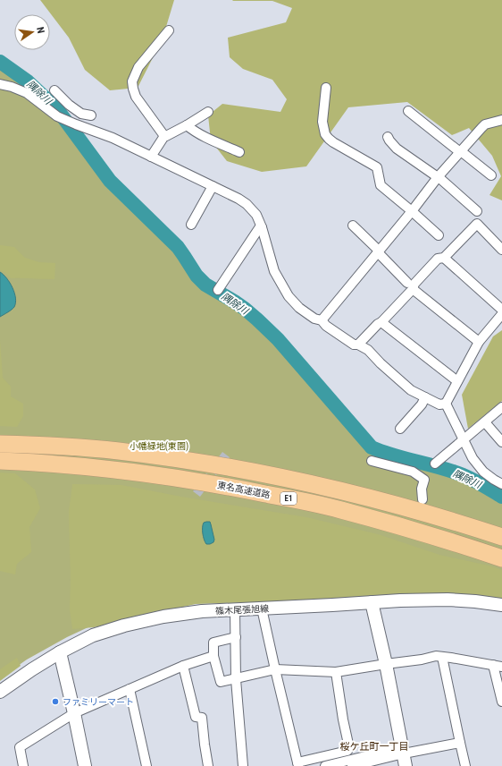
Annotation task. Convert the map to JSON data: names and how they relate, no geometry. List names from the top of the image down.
{
  "streets": {
    "highway": ["東名高速道路", "E1"],
    "main road": ["篠木尾張旭線"]
  },
  "districts": ["桜ケ丘町一丁目"],
  "water": ["隅除川"],
  "parks": ["小幡緑地(東園)"],
  "places": ["ファミリーマート"],
  "north": "right"
}
